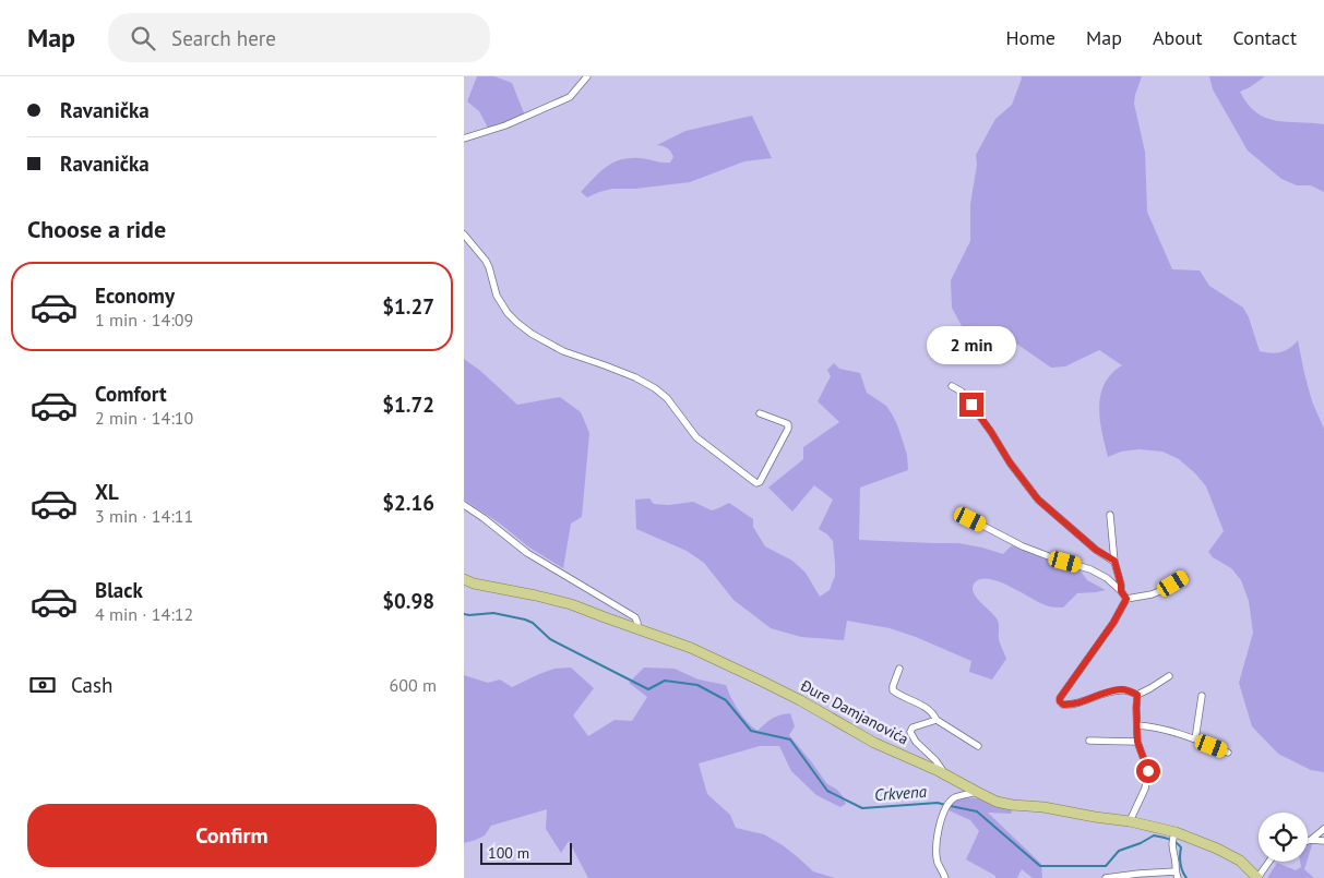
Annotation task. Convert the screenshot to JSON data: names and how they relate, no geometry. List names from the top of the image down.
{
  "streets": {
    "main road": ["Đure Damjanovića"]
  },
  "water": ["Crkvena"],
  "scale_bar": "100 m",
  "page": {
    "header": "Map",
    "search": "Search here",
    "nav": [
      "Home",
      "Map",
      "About",
      "Contact"
    ],
    "banner": ["Ravanička", "Ravanička"],
    "heading": "Choose a ride",
    "list": [
      {
        "name": "Economy",
        "note": "1 min · 14:09",
        "value": "$1.27"
      },
      {
        "name": "Comfort",
        "note": "2 min · 14:10",
        "value": "$1.72"
      },
      {
        "name": "XL",
        "note": "3 min · 14:11",
        "value": "$2.16"
      },
      {
        "name": "Black",
        "note": "4 min · 14:12",
        "value": "$0.98"
      }
    ],
    "bubble": "2 min",
    "pay": ["Cash", "600 m"],
    "buttons": "Confirm",
    "scale": "100 m"
  }
}
